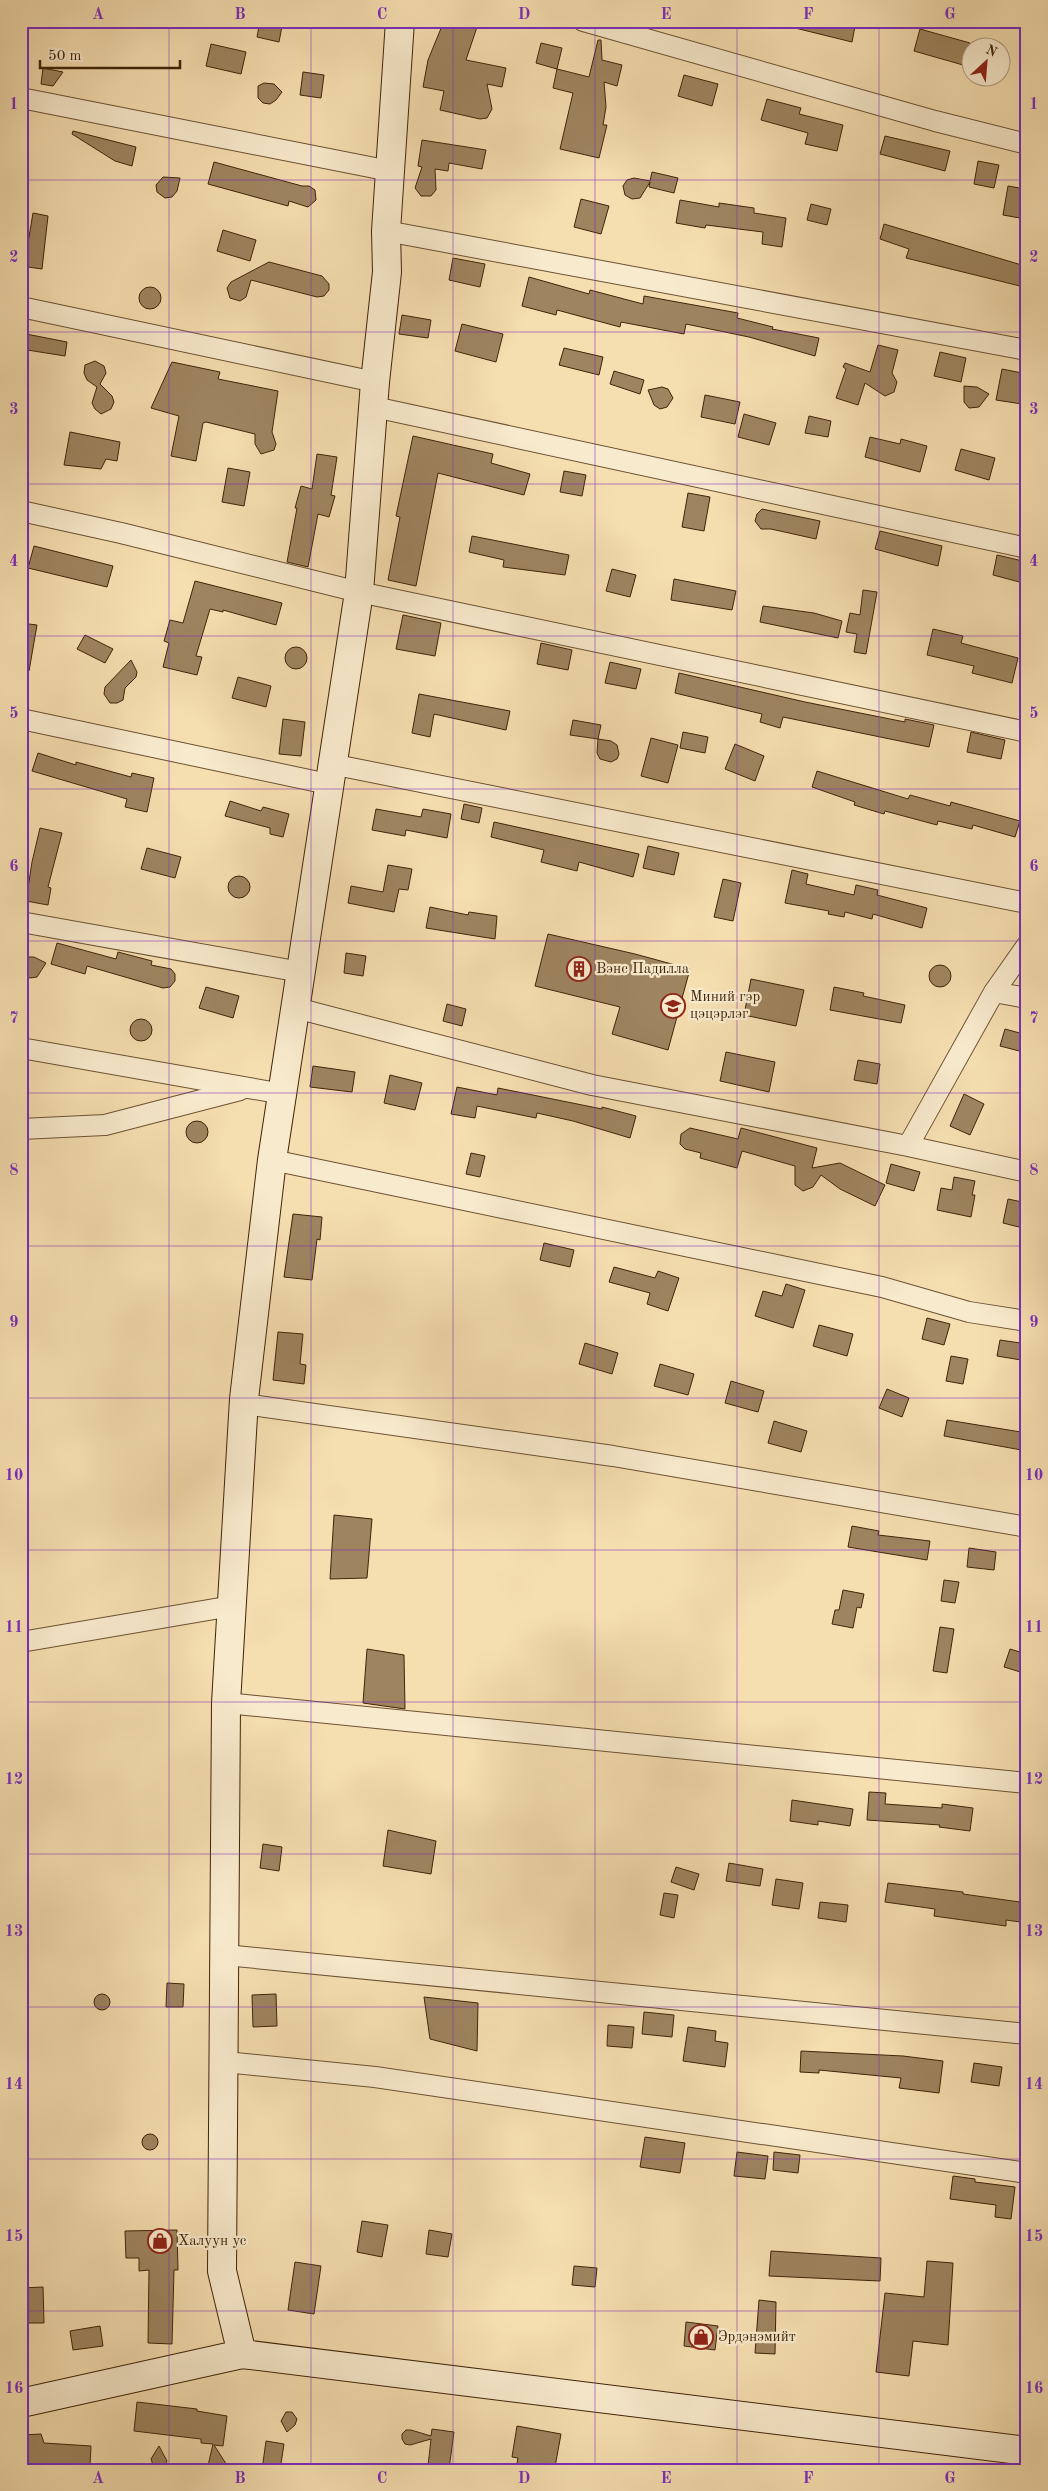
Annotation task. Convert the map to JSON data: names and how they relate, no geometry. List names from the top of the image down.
{
  "places": {
    "building": ["Вэнс Падилла"],
    "school or university": ["Миний гэр цэцэрлэг"],
    "shop": ["Халуун ус", "Эрдэнэмийт"]
  },
  "scale_bar": "50 m",
  "north": "top right",
  "grid": {
    "columns": [
      "A",
      "B",
      "C",
      "D",
      "E",
      "F",
      "G"
    ],
    "rows": [
      "1",
      "2",
      "3",
      "4",
      "5",
      "6",
      "7",
      "8",
      "9",
      "10",
      "11",
      "12",
      "13",
      "14",
      "15",
      "16"
    ]
  }
}
